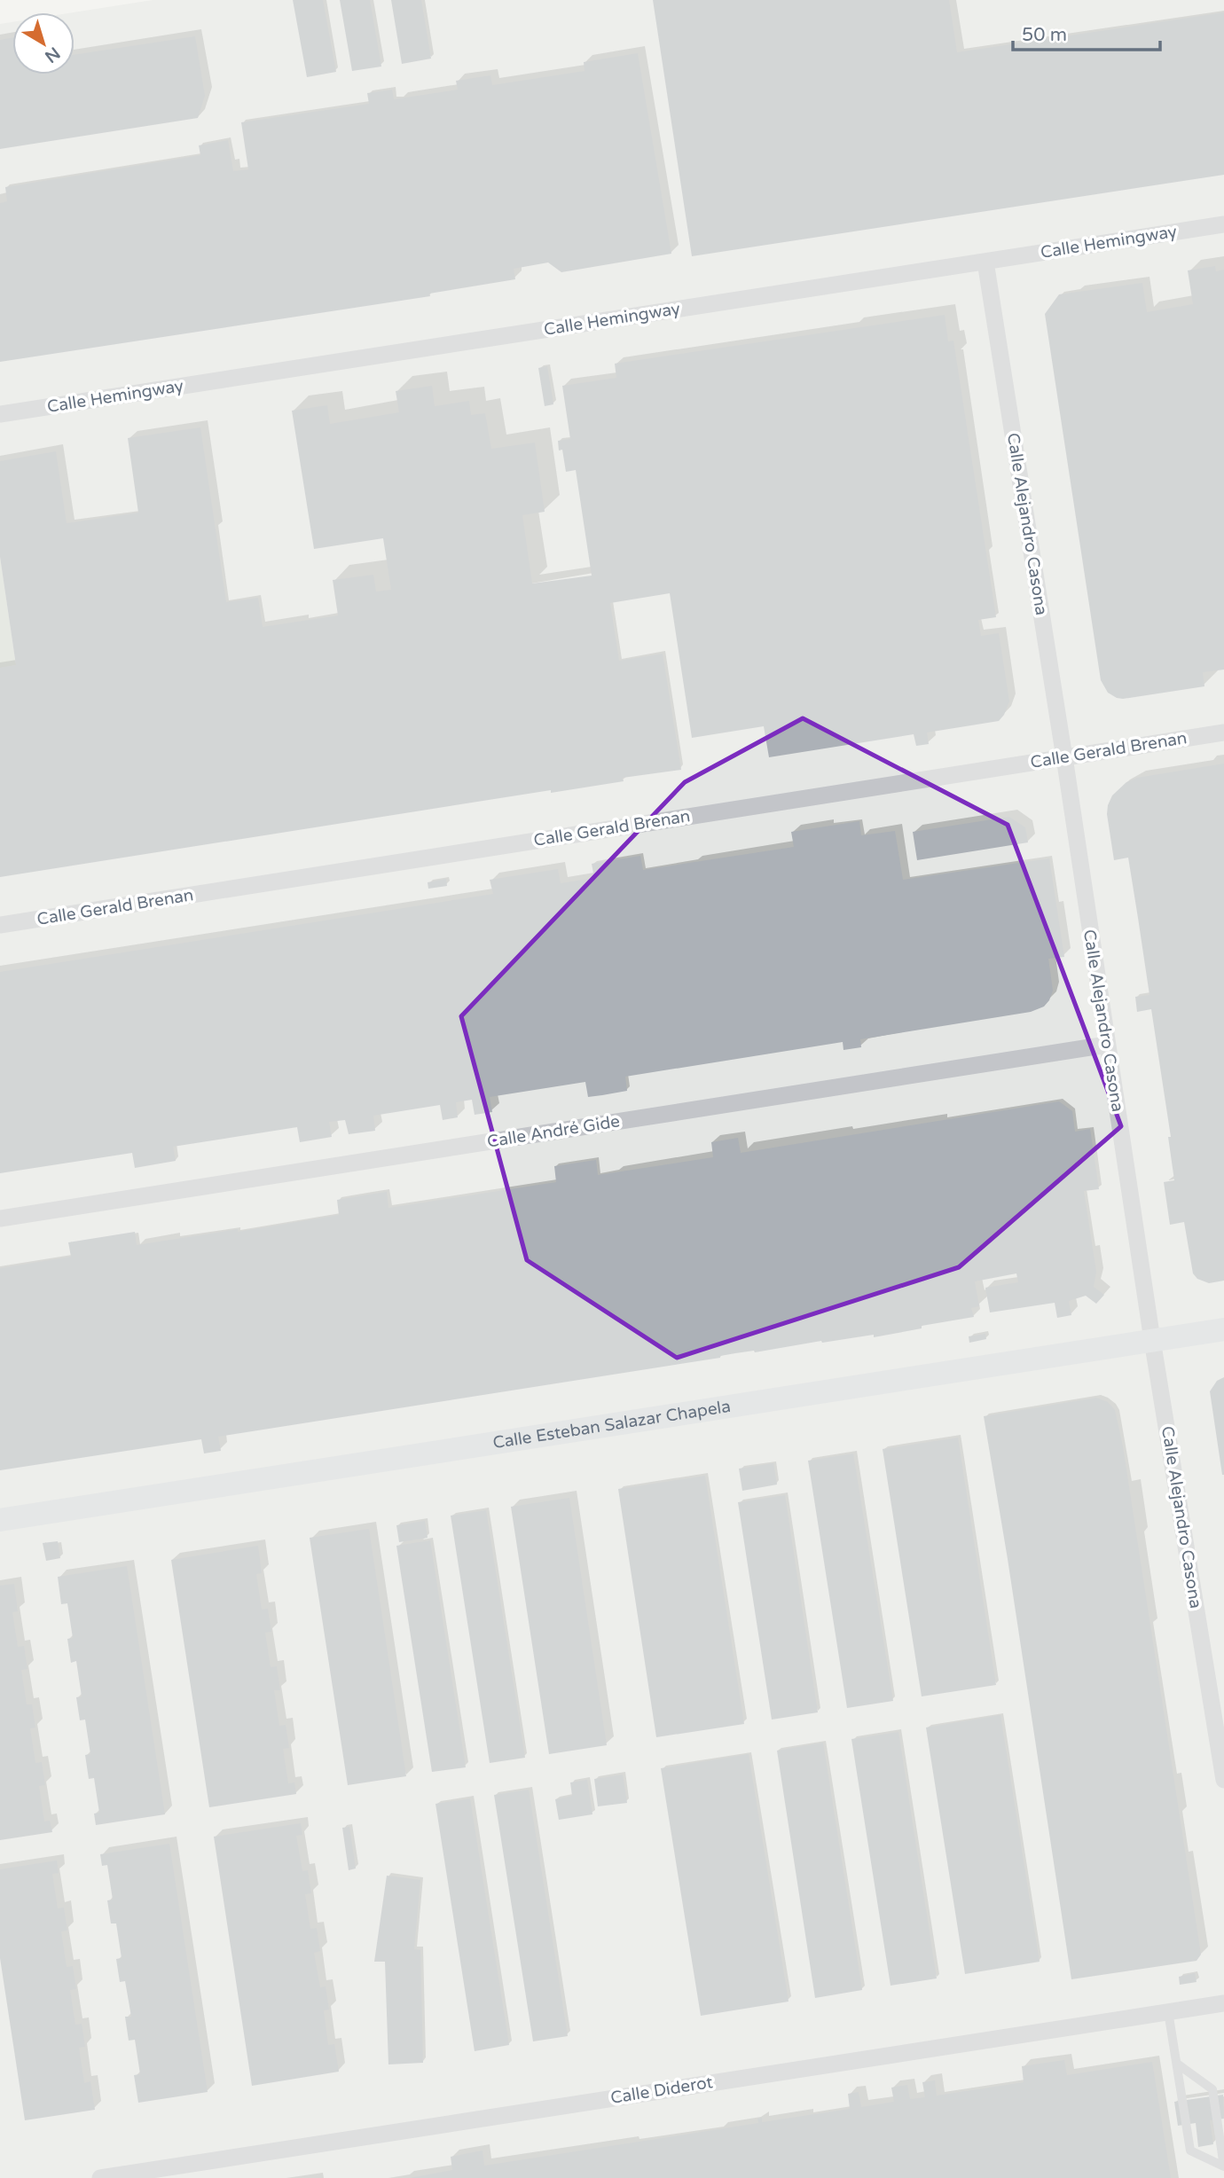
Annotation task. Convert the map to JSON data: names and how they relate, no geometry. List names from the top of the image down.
{
  "streets": {
    "street": [
      "Calle Hemingway",
      "Calle Alejandro Casona",
      "Calle Gerald Brenan",
      "Calle André Gide",
      "Calle Esteban Salazar Chapela",
      "Calle Diderot"
    ]
  },
  "crossings": [
    ["Calle Hemingway", "Calle Alejandro Casona"],
    ["Calle Alejandro Casona", "Calle Gerald Brenan"],
    ["Calle Alejandro Casona", "Calle André Gide"],
    ["Calle Alejandro Casona", "Calle Esteban Salazar Chapela"]
  ],
  "scale_bar": "50 m",
  "north": "bottom right"
}
